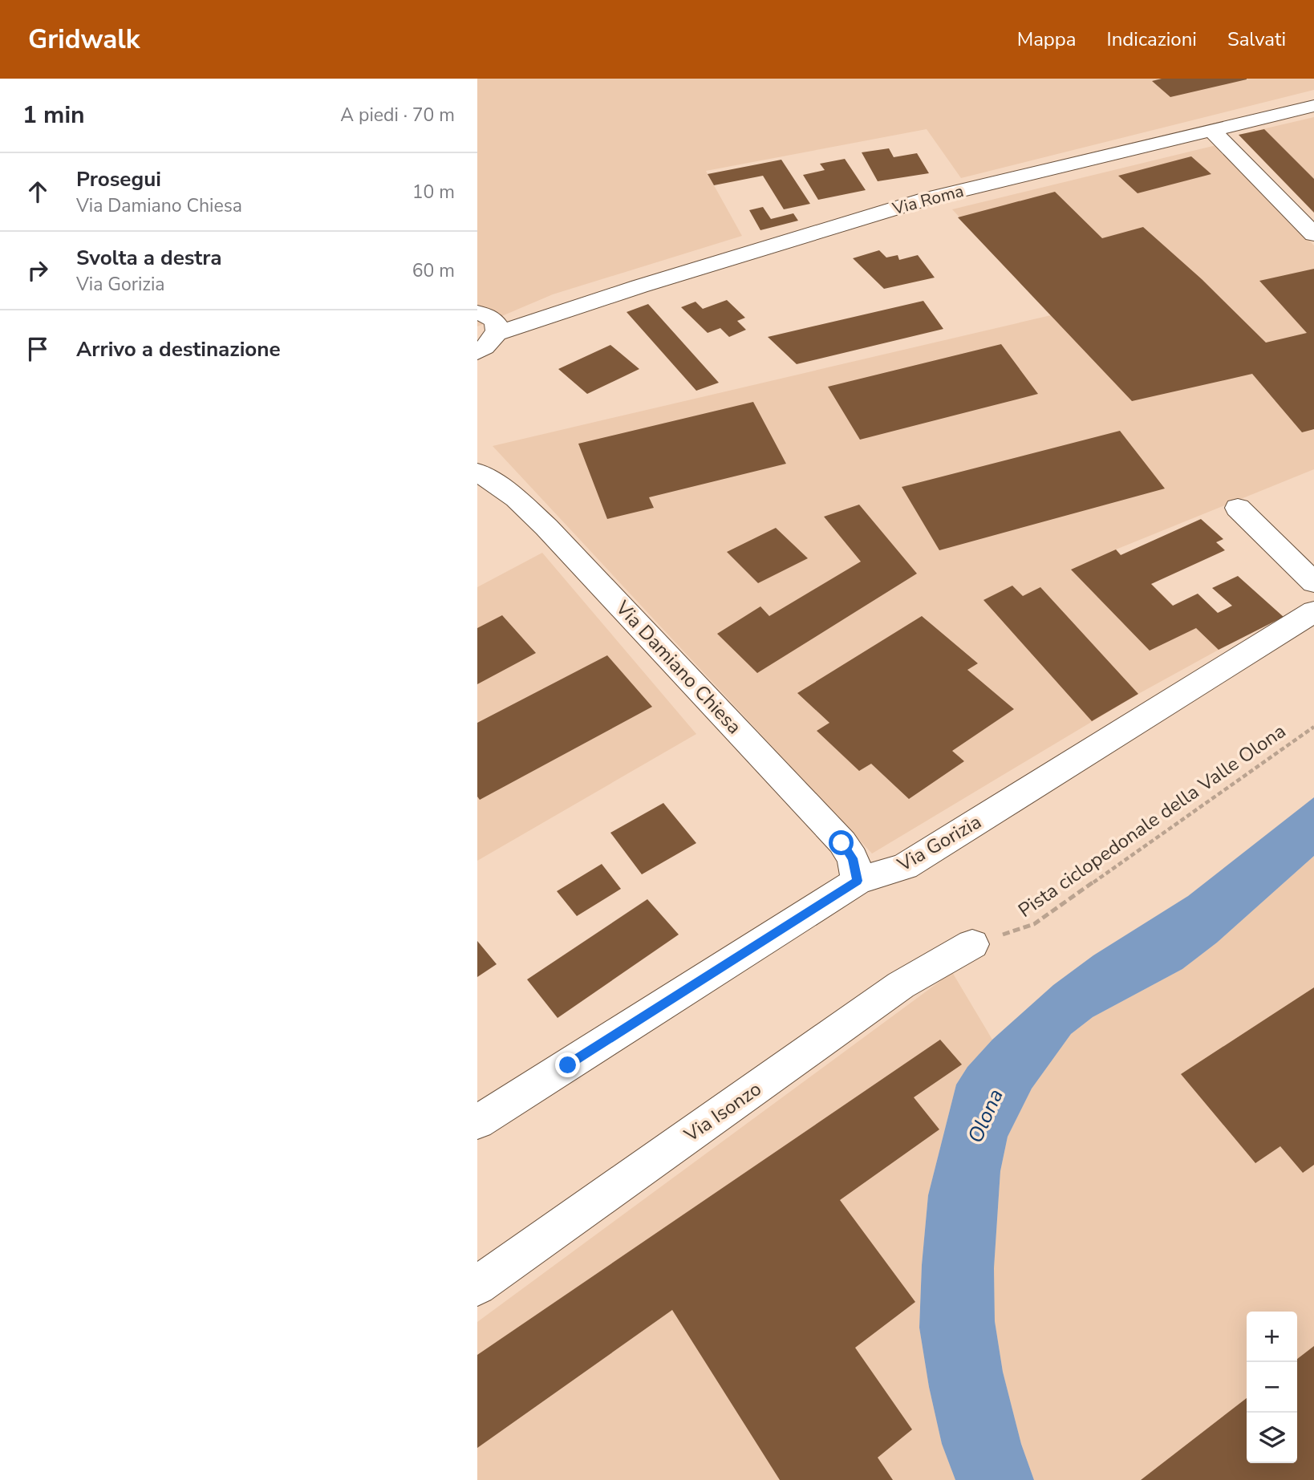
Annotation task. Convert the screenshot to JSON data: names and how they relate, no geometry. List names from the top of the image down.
{
  "streets": {
    "street": [
      "Via Roma",
      "Via Damiano Chiesa",
      "Via Gorizia",
      "Via Isonzo"
    ],
    "path": ["Pista ciclopedonale della Valle Olona"]
  },
  "crossings": [
    ["Via Damiano Chiesa", "Via Gorizia"],
    ["Pista ciclopedonale della Valle Olona", "Via Isonzo"]
  ],
  "water": ["Olona"],
  "page": {
    "header": "Gridwalk",
    "nav": ["Mappa", "Indicazioni", "Salvati"],
    "heading": ["1 min", "A piedi · 70 m"],
    "list": [
      ["Prosegui", "Via Damiano Chiesa", "10 m"],
      ["Svolta a destra", "Via Gorizia", "60 m"],
      "Arrivo a destinazione"
    ],
    "map_buttons": ["+", "−"]
  }
}
